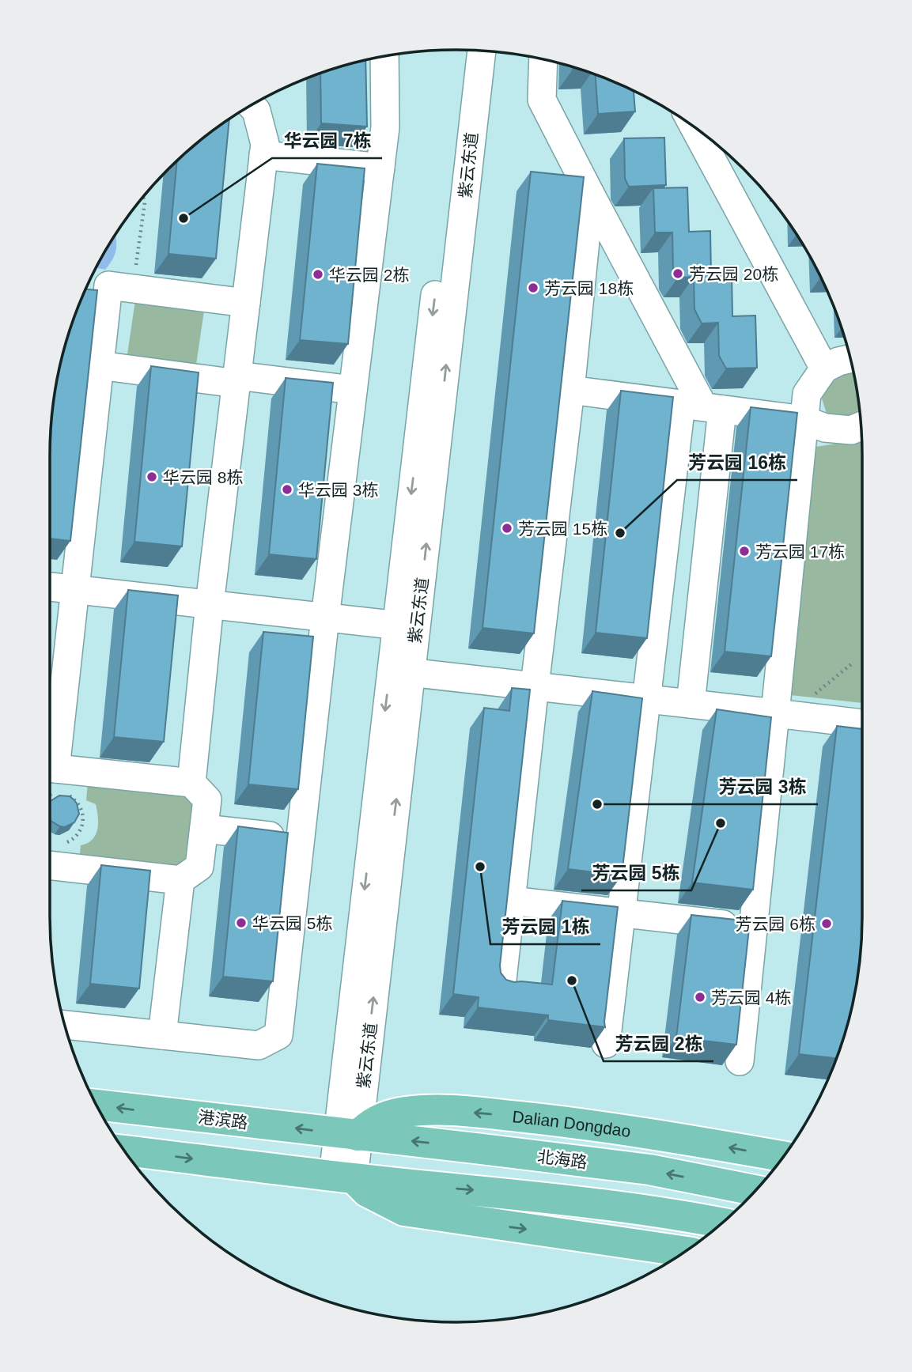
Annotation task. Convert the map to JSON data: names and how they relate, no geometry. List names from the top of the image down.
{
  "streets": {
    "main road": ["港滨路", "Dalian Dongdao", "北海路"],
    "street": ["紫云东道"]
  },
  "crossings": [
    ["紫云东道", "港滨路"],
    ["紫云东道", "Dalian Dongdao"],
    ["紫云东道", "北海路"],
    ["港滨路", "Dalian Dongdao"],
    ["港滨路", "北海路"],
    ["Dalian Dongdao", "北海路"]
  ],
  "places": [
    "华云园 7栋",
    "芳云园 20栋",
    "华云园 2栋",
    "芳云园 18栋",
    "华云园 8栋",
    "华云园 3栋",
    "芳云园 15栋",
    "芳云园 16栋",
    "芳云园 17栋",
    "芳云园 3栋",
    "芳云园 5栋",
    "芳云园 1栋",
    "华云园 5栋",
    "芳云园 6栋",
    "芳云园 2栋",
    "芳云园 4栋"
  ]
}
